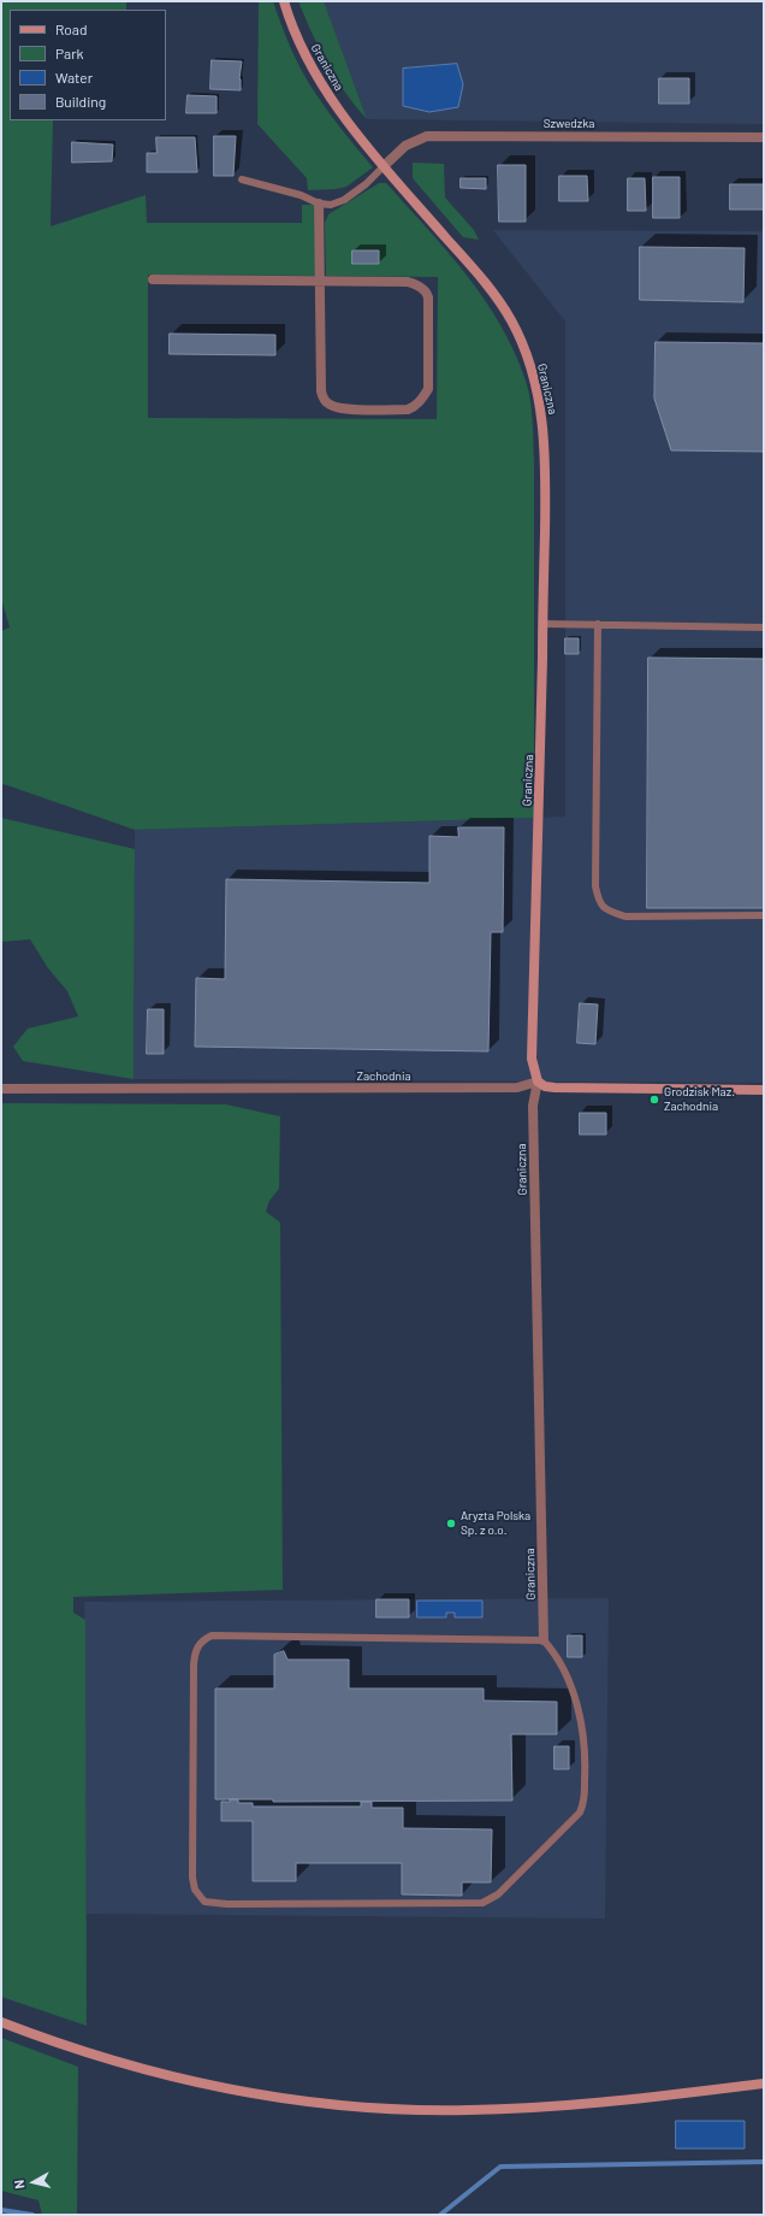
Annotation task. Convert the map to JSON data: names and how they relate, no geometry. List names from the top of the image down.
{
  "streets": {
    "street": ["Graniczna", "Szwedzka", "Zachodnia"]
  },
  "crossings": [
    ["Graniczna", "Szwedzka"],
    ["Graniczna", "Zachodnia"]
  ],
  "places": ["Grodzisk Maz. Zachodnia", "Aryzta Polska Sp. z o.o."],
  "legend": [
    "Road",
    "Park",
    "Water",
    "Building"
  ],
  "north": "left"
}
